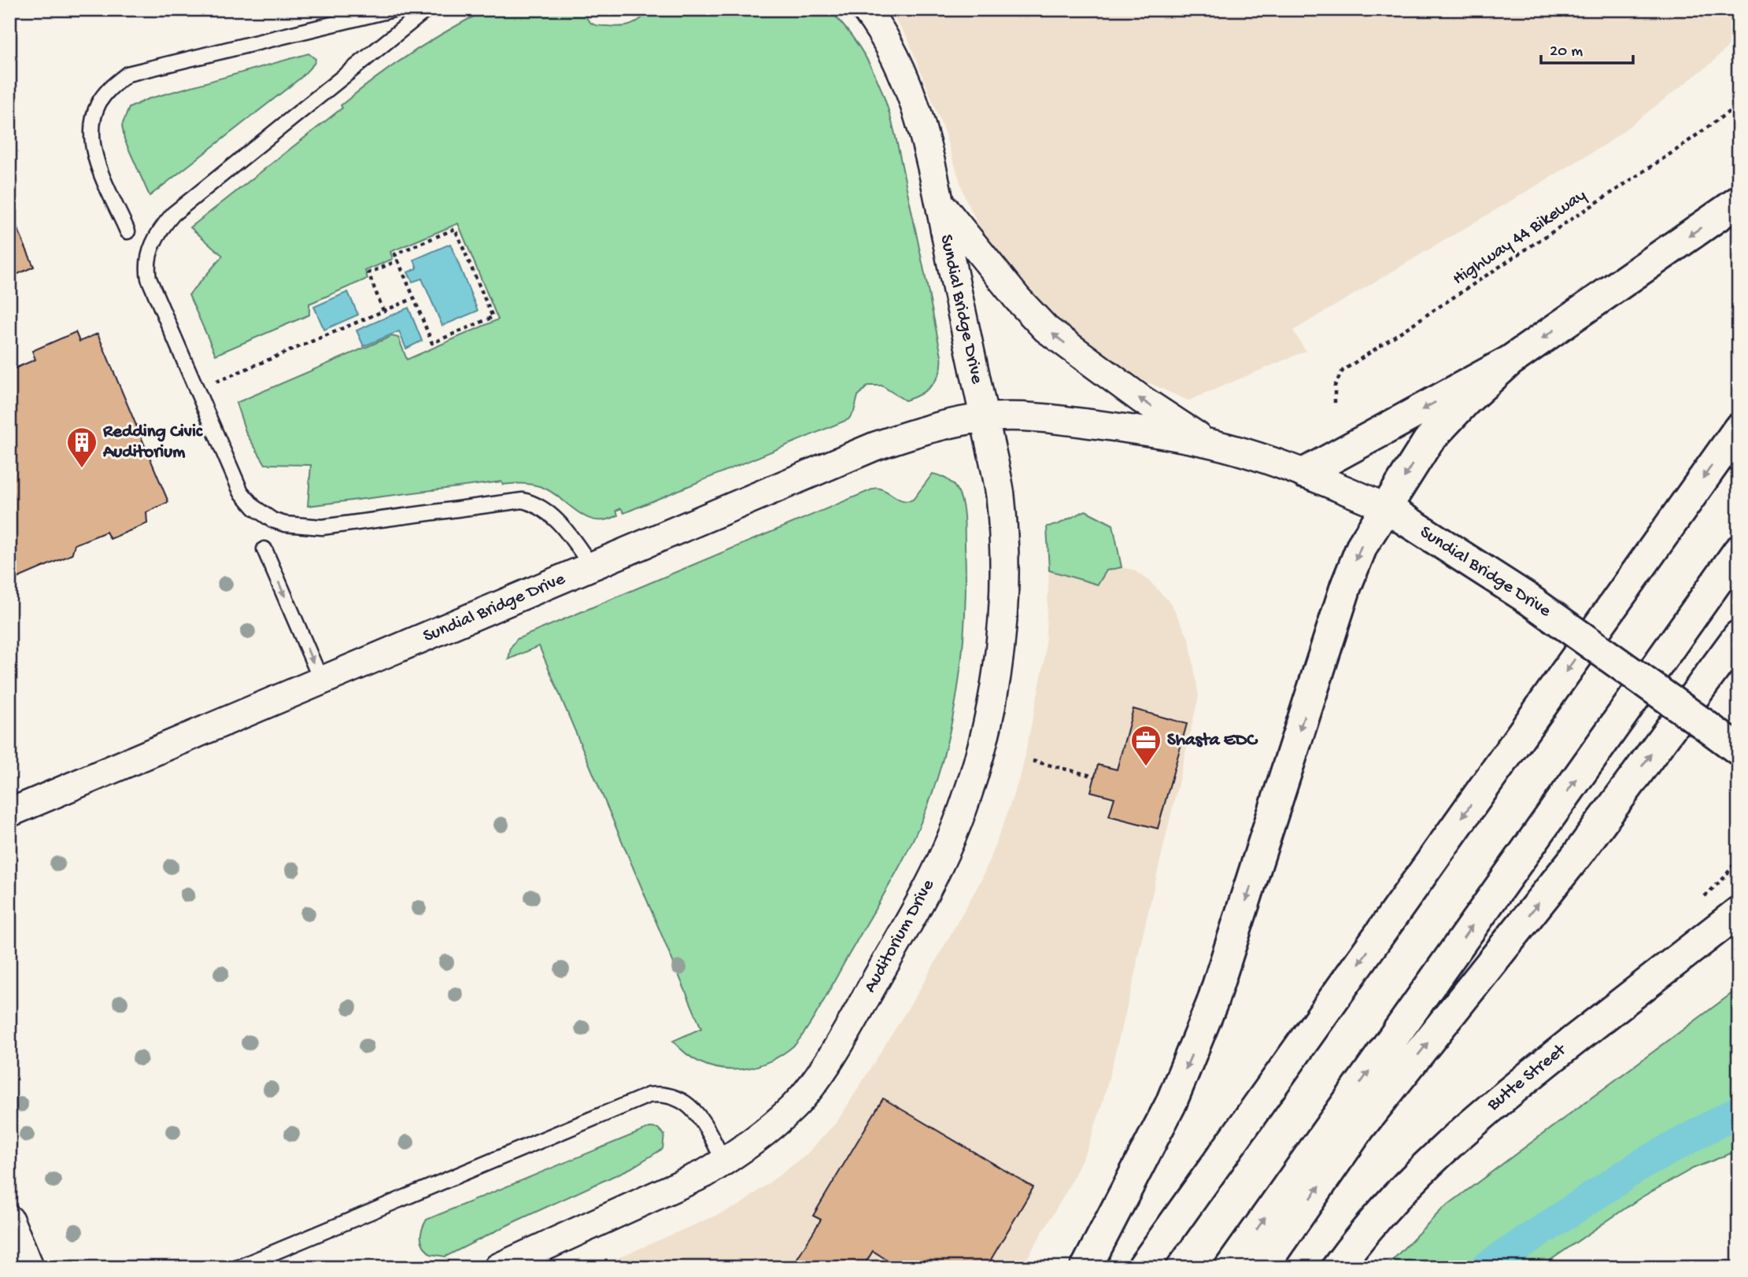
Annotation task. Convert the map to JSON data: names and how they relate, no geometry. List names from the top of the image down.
{
  "streets": {
    "main road": ["Sundial Bridge Drive", "Butte Street"],
    "street": ["Auditorium Drive"],
    "path": ["Highway 44 Bikeway"]
  },
  "crossings": [
    ["Sundial Bridge Drive", "Auditorium Drive"]
  ],
  "places": {
    "building": ["Redding Civic Auditorium"],
    "office": ["Shasta EDC"]
  },
  "scale_bar": "20 m"
}
